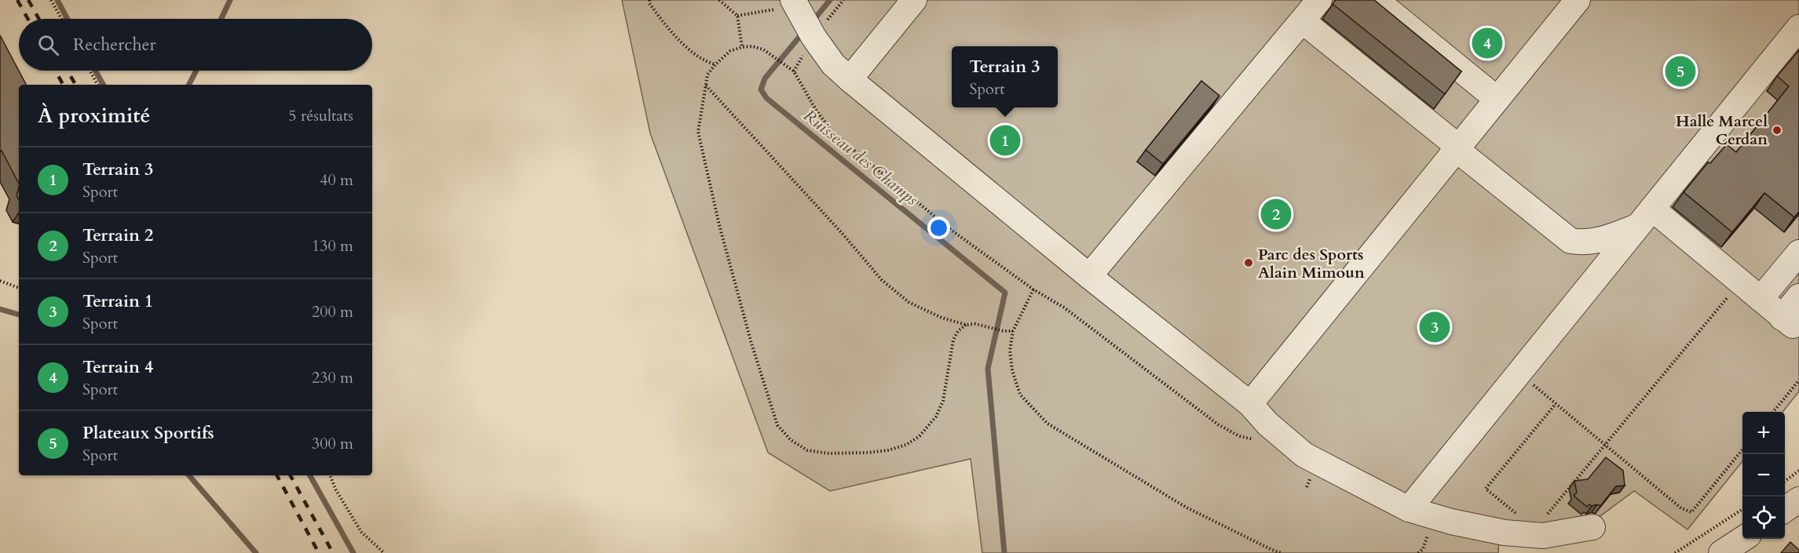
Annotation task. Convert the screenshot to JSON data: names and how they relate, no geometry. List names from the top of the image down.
{
  "water": ["Ruisseau des Champs"],
  "places": ["Halle Marcel Cerdan", "Parc des Sports Alain Mimoun"],
  "page": {
    "search": "Rechercher",
    "pins": [
      "4",
      "5",
      "1",
      "2",
      "3"
    ],
    "popup": ["Terrain 3", "Sport"],
    "heading": ["À proximité", "5 résultats"],
    "list": [
      {
        "mark": "1",
        "name": "Terrain 3",
        "note": "Sport",
        "value": "40 m"
      },
      {
        "mark": "2",
        "name": "Terrain 2",
        "note": "Sport",
        "value": "130 m"
      },
      {
        "mark": "3",
        "name": "Terrain 1",
        "note": "Sport",
        "value": "200 m"
      },
      {
        "mark": "4",
        "name": "Terrain 4",
        "note": "Sport",
        "value": "230 m"
      },
      {
        "mark": "5",
        "name": "Plateaux Sportifs",
        "note": "Sport",
        "value": "300 m"
      }
    ],
    "map_buttons": ["+", "−"]
  }
}
